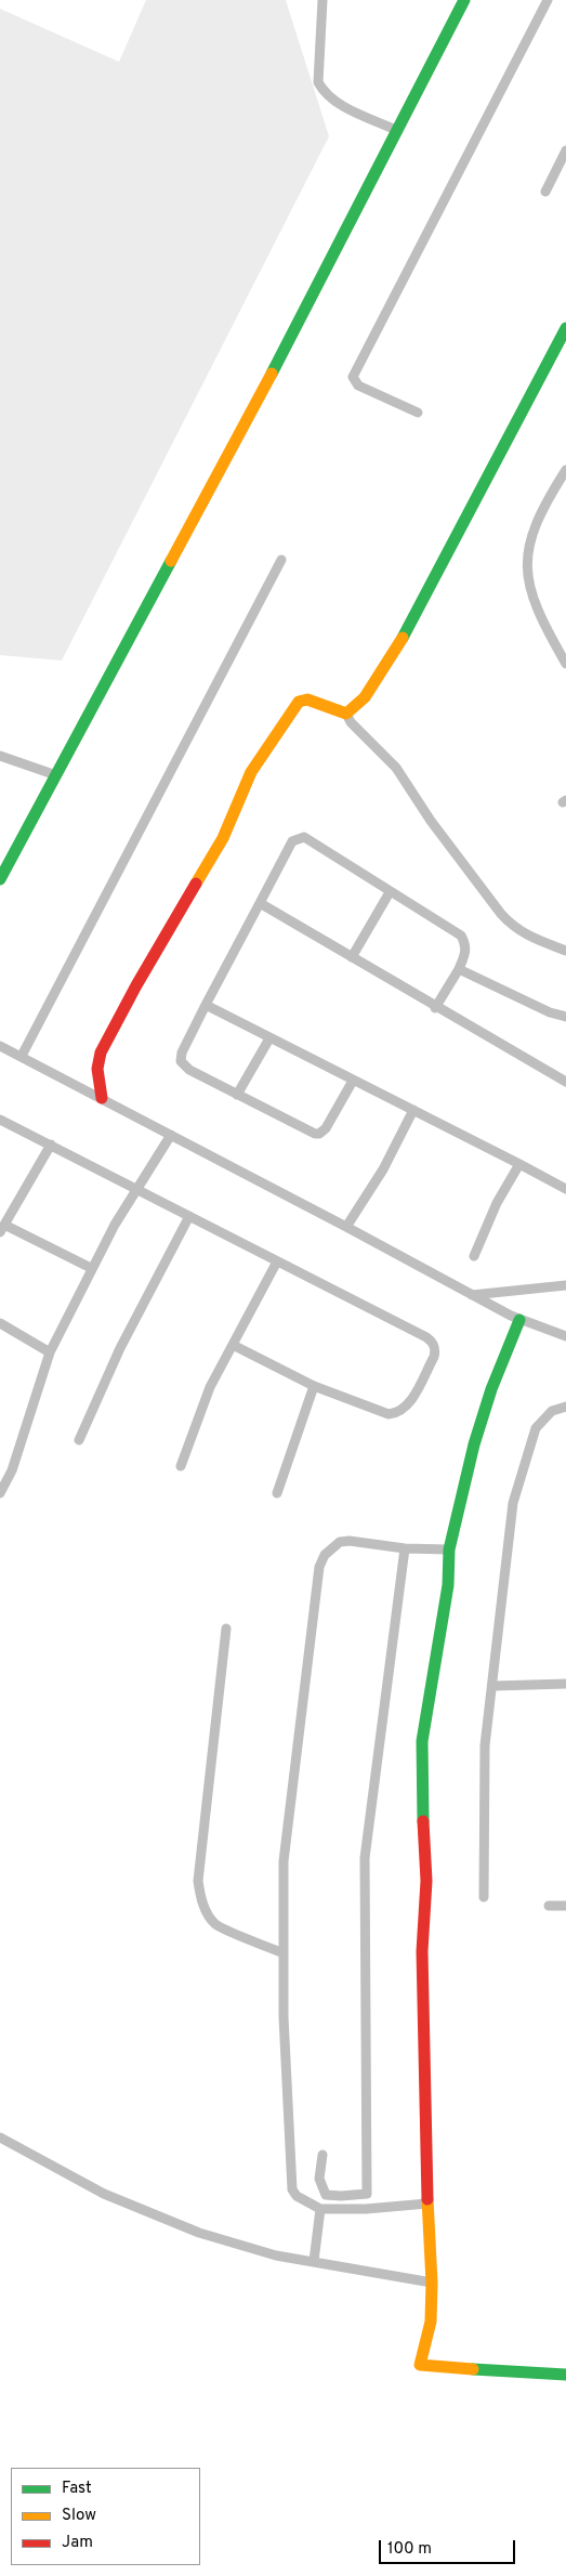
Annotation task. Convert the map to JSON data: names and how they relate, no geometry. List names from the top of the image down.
{
  "legend": ["Fast", "Slow", "Jam"],
  "scale_bar": "100 m"
}
